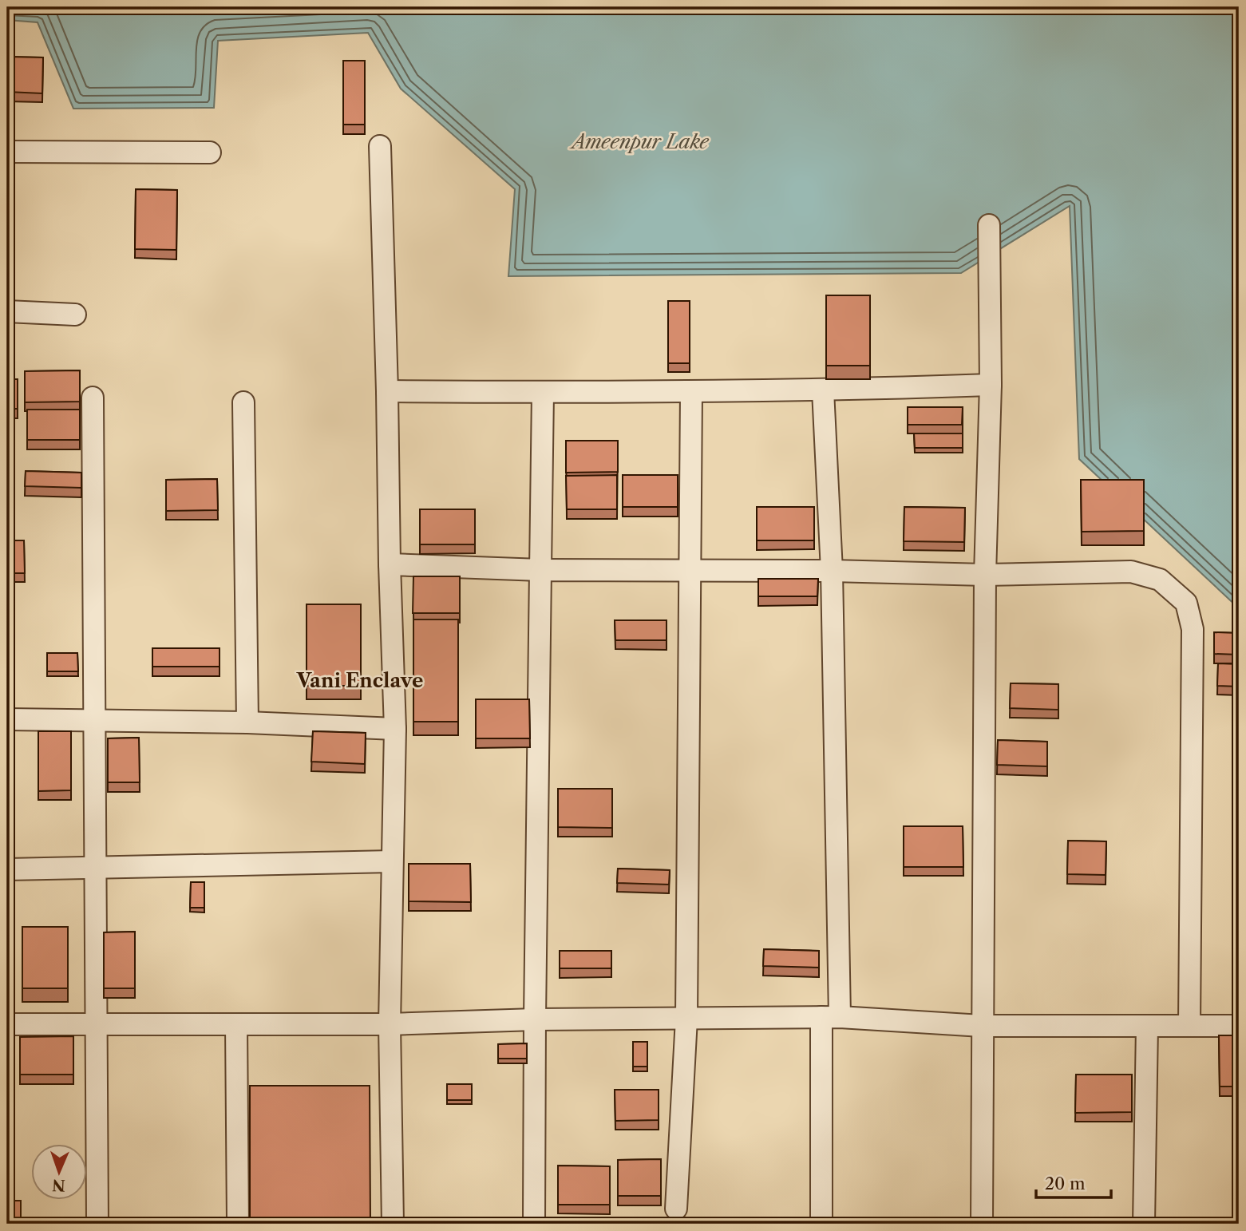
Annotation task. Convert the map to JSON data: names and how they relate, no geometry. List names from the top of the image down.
{
  "districts": ["Vani Enclave"],
  "water": ["Ameenpur Lake"],
  "scale_bar": "20 m",
  "north": "bottom"
}
